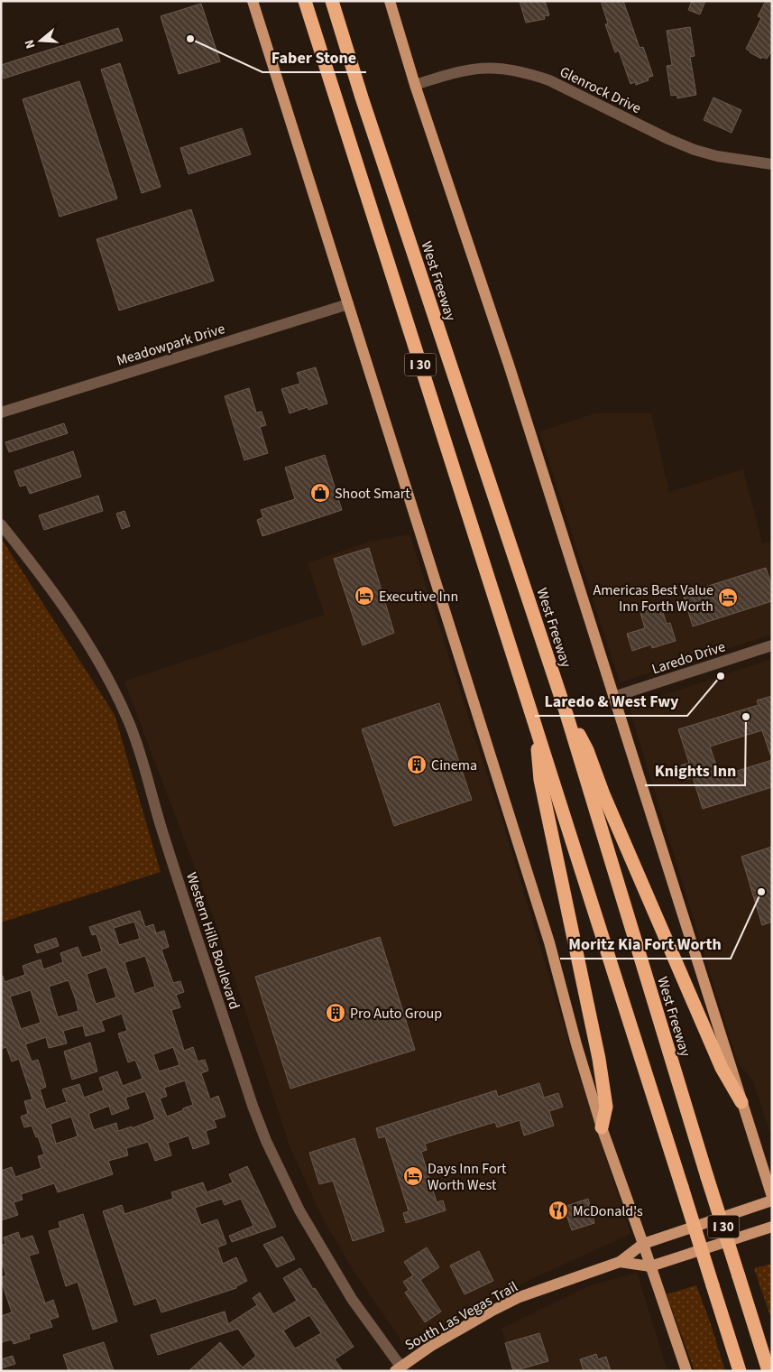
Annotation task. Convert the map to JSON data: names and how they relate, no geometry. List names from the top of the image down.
{
  "streets": {
    "highway": ["West Freeway", "I 30"],
    "main road": ["South Las Vegas Trail"],
    "street": [
      "Glenrock Drive",
      "Meadowpark Drive",
      "Laredo Drive",
      "Western Hills Boulevard"
    ]
  },
  "crossings": [
    ["Western Hills Boulevard", "South Las Vegas Trail"]
  ],
  "places": {
    "other": [
      "Faber Stone",
      "Laredo & West Fwy",
      "Knights Inn",
      "Moritz Kia Fort Worth"
    ],
    "shop": ["Shoot Smart"],
    "hotel": ["Executive Inn", "Americas Best Value Inn Forth Worth", "Days Inn Fort Worth West"],
    "building": ["Cinema", "Pro Auto Group"],
    "restaurant": ["McDonald's"]
  },
  "north": "left"
}
